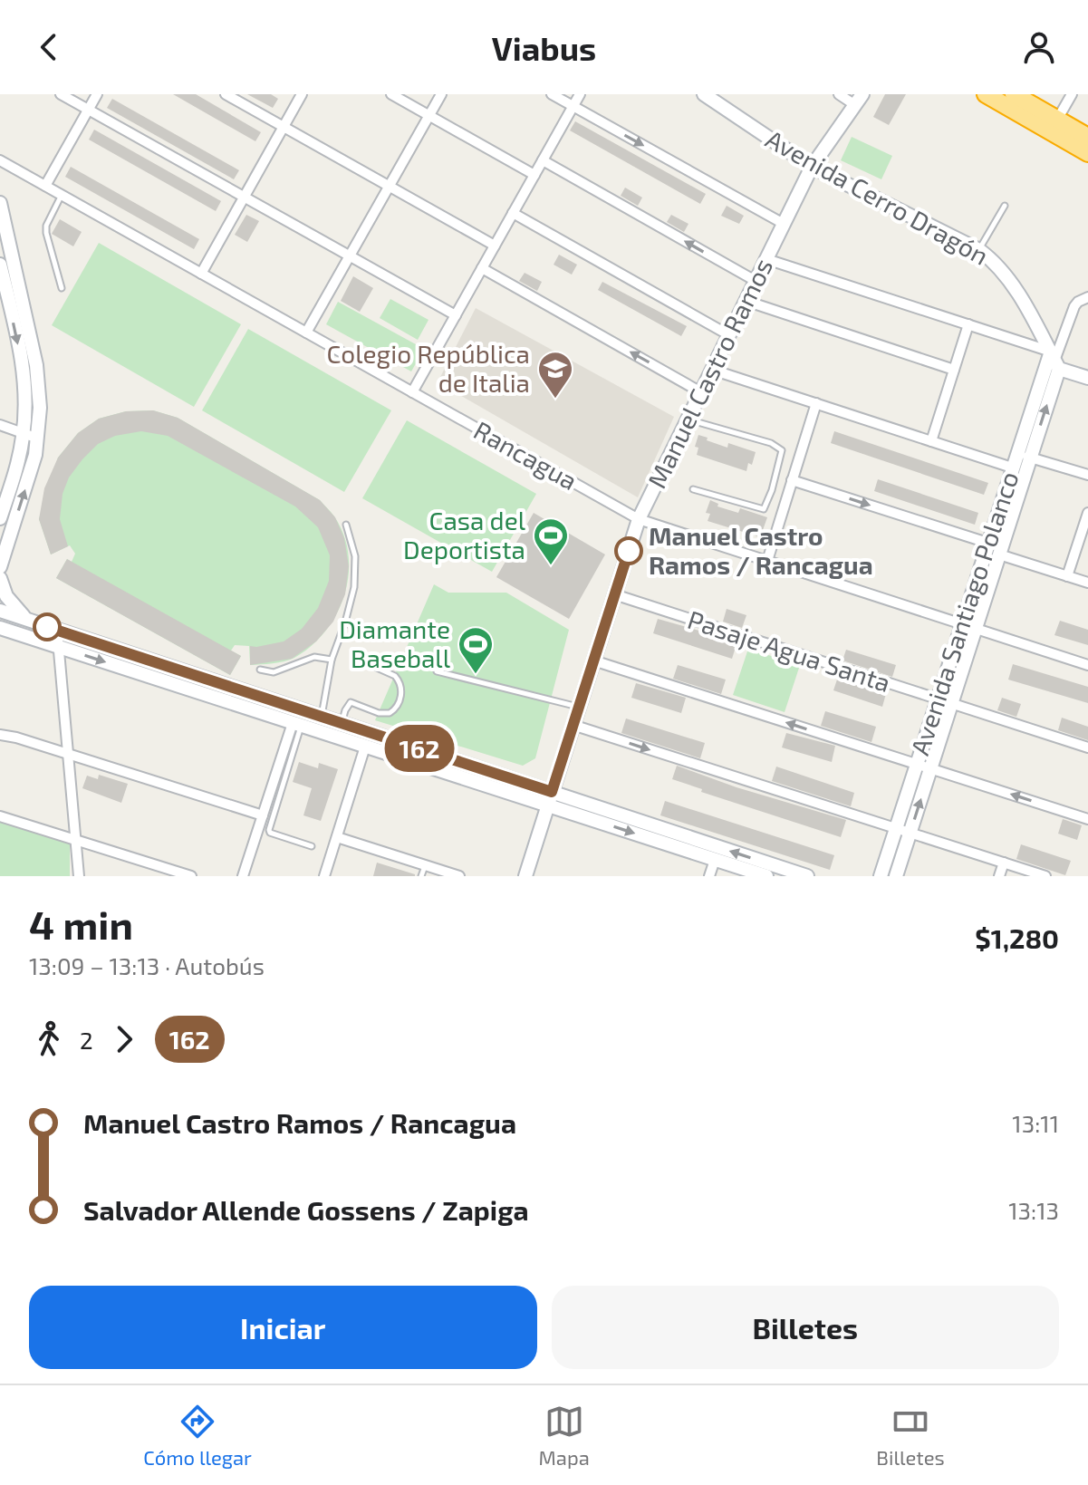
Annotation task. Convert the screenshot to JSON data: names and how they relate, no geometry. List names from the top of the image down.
{
  "streets": {
    "street": [
      "Avenida Cerro Dragón",
      "Manuel Castro Ramos",
      "Rancagua",
      "Avenida Santiago Polanco",
      "Pasaje Agua Santa"
    ]
  },
  "crossings": [
    ["Avenida Cerro Dragón", "Manuel Castro Ramos"],
    ["Avenida Cerro Dragón", "Avenida Santiago Polanco"],
    ["Manuel Castro Ramos", "Rancagua"],
    ["Manuel Castro Ramos", "Pasaje Agua Santa"],
    ["Rancagua", "Avenida Santiago Polanco"],
    ["Avenida Santiago Polanco", "Pasaje Agua Santa"]
  ],
  "places": {
    "school or university": ["Colegio República de Italia"],
    "other": ["Manuel Castro Ramos / Rancagua"],
    "sports": ["Casa del Deportista", "Diamante Baseball"]
  },
  "lines": ["bus line 162"],
  "page": {
    "header": "Viabus",
    "on_map": "162",
    "heading": ["4 min", "13:09 – 13:13 · Autobús", "$1,280"],
    "legs": ["2", "162"],
    "list": [
      {
        "name": "Manuel Castro Ramos / Rancagua",
        "value": "13:11"
      },
      {
        "name": "Salvador Allende Gossens / Zapiga",
        "value": "13:13"
      }
    ],
    "buttons": ["Iniciar", "Billetes"],
    "tabs": ["Cómo llegar", "Mapa", "Billetes"]
  }
}
